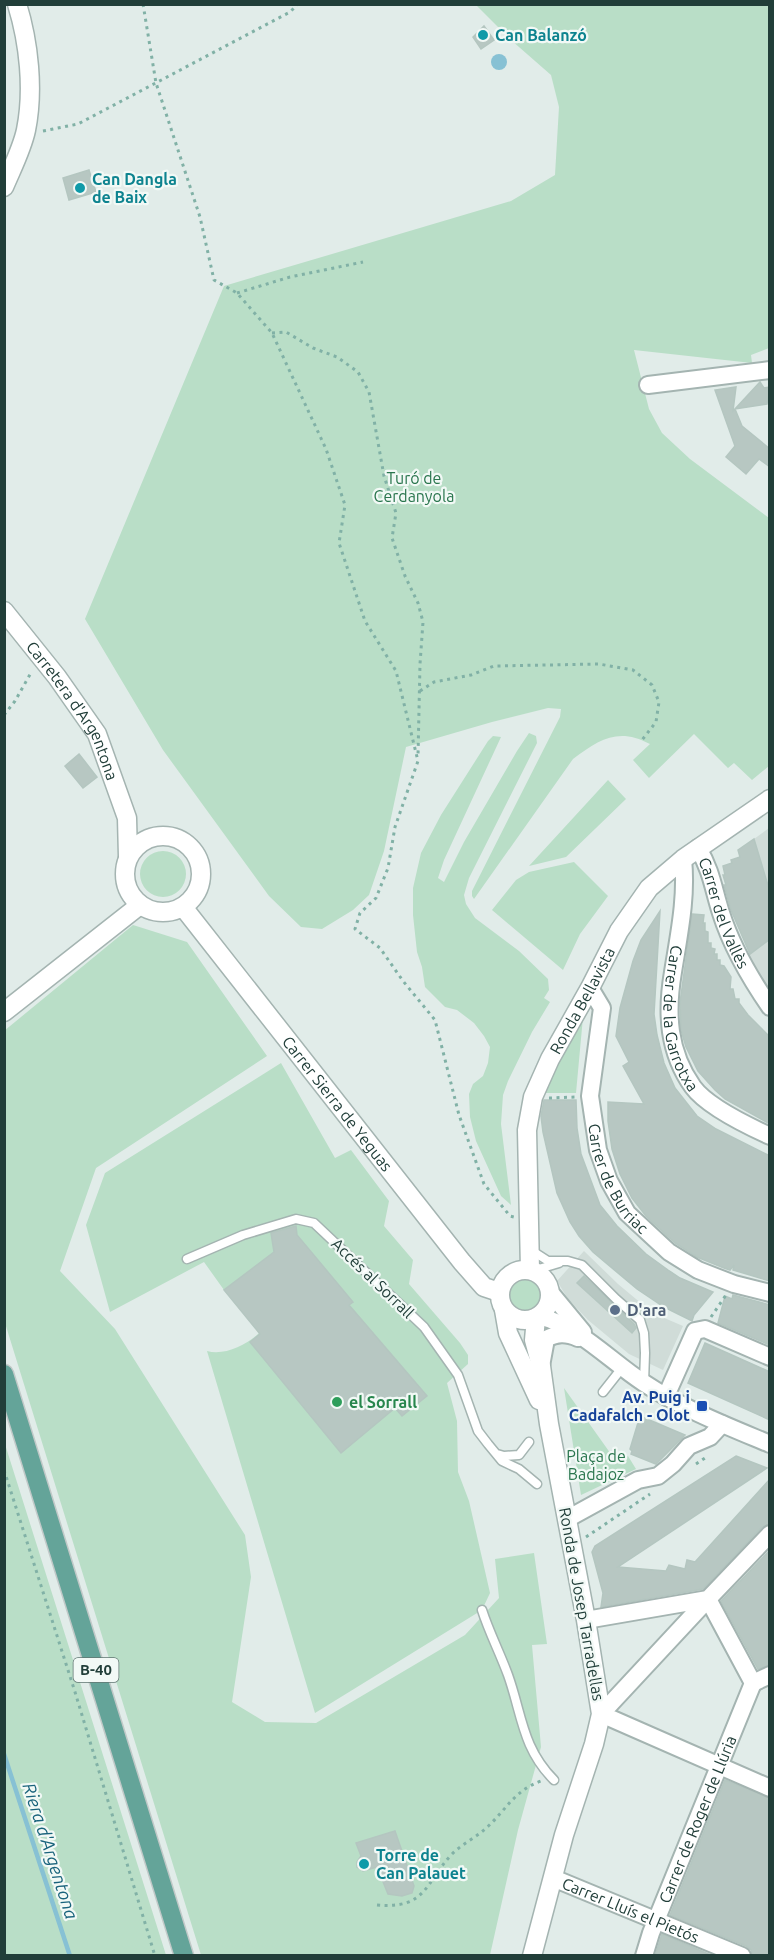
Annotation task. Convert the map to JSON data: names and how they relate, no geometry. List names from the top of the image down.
{
  "streets": {
    "main road": ["B-40"],
    "street": [
      "Carretera d'Argentona",
      "Carrer del Vallès",
      "Ronda Bellavista",
      "Carrer de la Garrotxa",
      "Carrer Sierra de Yeguas",
      "Carrer de Burriac",
      "Ronda de Josep Tarradellas",
      "Carrer de Roger de Llúria",
      "Carrer Lluís el Pietós"
    ],
    "lane": ["Accés al Sorrall"]
  },
  "crossings": [
    ["Carretera d'Argentona", "Carrer Sierra de Yeguas"],
    ["Carrer del Vallès", "Ronda Bellavista"],
    ["Carrer del Vallès", "Carrer de la Garrotxa"],
    ["Ronda Bellavista", "Carrer de la Garrotxa"],
    ["Ronda Bellavista", "Carrer Sierra de Yeguas"],
    ["Ronda Bellavista", "Carrer de Burriac"],
    ["Ronda Bellavista", "Ronda de Josep Tarradellas"],
    ["Carrer Sierra de Yeguas", "Ronda de Josep Tarradellas"],
    ["Ronda de Josep Tarradellas", "Carrer Lluís el Pietós"],
    ["Carrer de Roger de Llúria", "Carrer Lluís el Pietós"]
  ],
  "water": ["Riera d'Argentona"],
  "parks": ["Turó de Cerdanyola", "Plaça de Badajoz"],
  "places": {
    "other": [
      "Can Balanzó",
      "Can Dangla de Baix",
      "D'ara",
      "el Sorrall",
      "Torre de Can Palauet"
    ],
    "transit": ["Av. Puig i Cadafalch - Olot"]
  }
}
